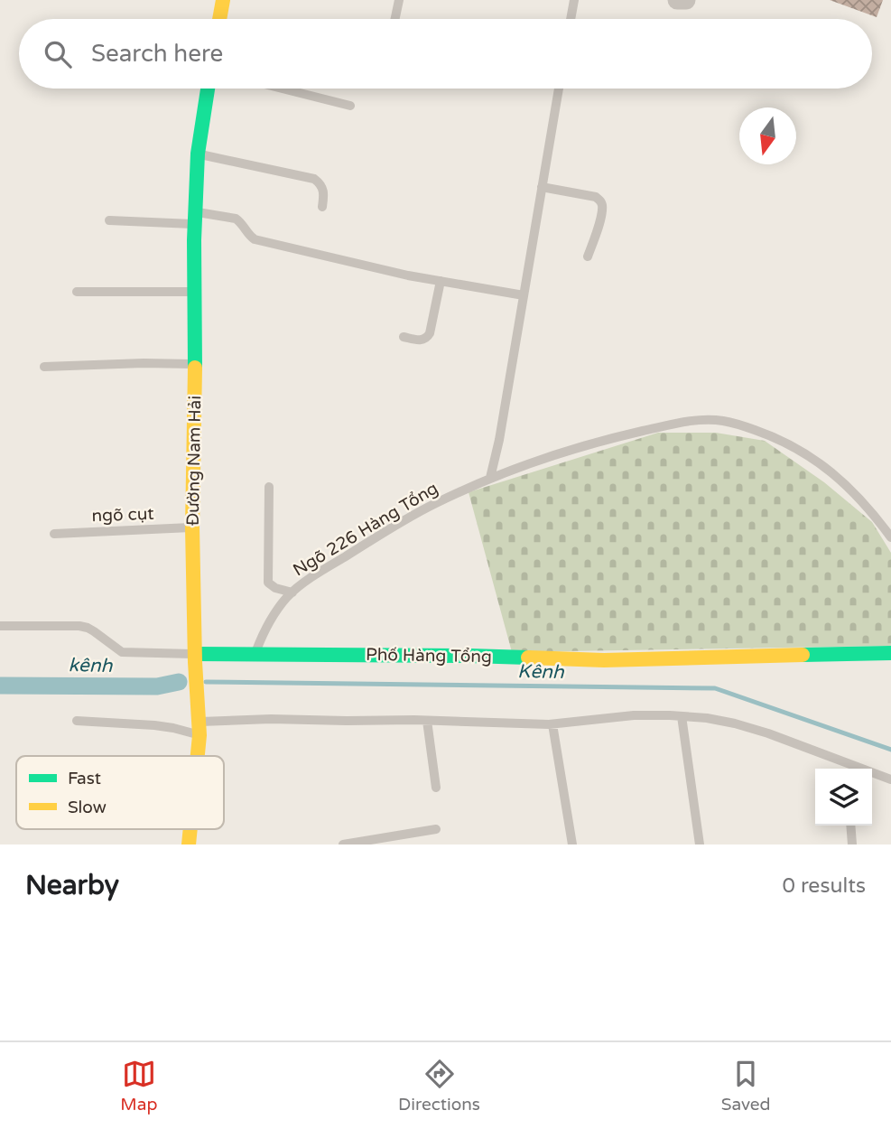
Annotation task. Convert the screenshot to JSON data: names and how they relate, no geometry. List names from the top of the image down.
{
  "streets": {
    "main road": ["Đường Nam Hải", "Phố Hàng Tổng"],
    "lane": ["ngõ cụt", "Ngõ 226 Hàng Tổng"]
  },
  "crossings": [
    ["Đường Nam Hải", "ngõ cụt"],
    ["Đường Nam Hải", "Phố Hàng Tổng"],
    ["Ngõ 226 Hàng Tổng", "Phố Hàng Tổng"]
  ],
  "water": ["kênh", "Kênh"],
  "legend": ["Fast", "Slow"],
  "north": "bottom",
  "page": {
    "search": "Search here",
    "heading": ["Nearby", "0 results"],
    "nav": ["Map", "Directions", "Saved"]
  }
}
